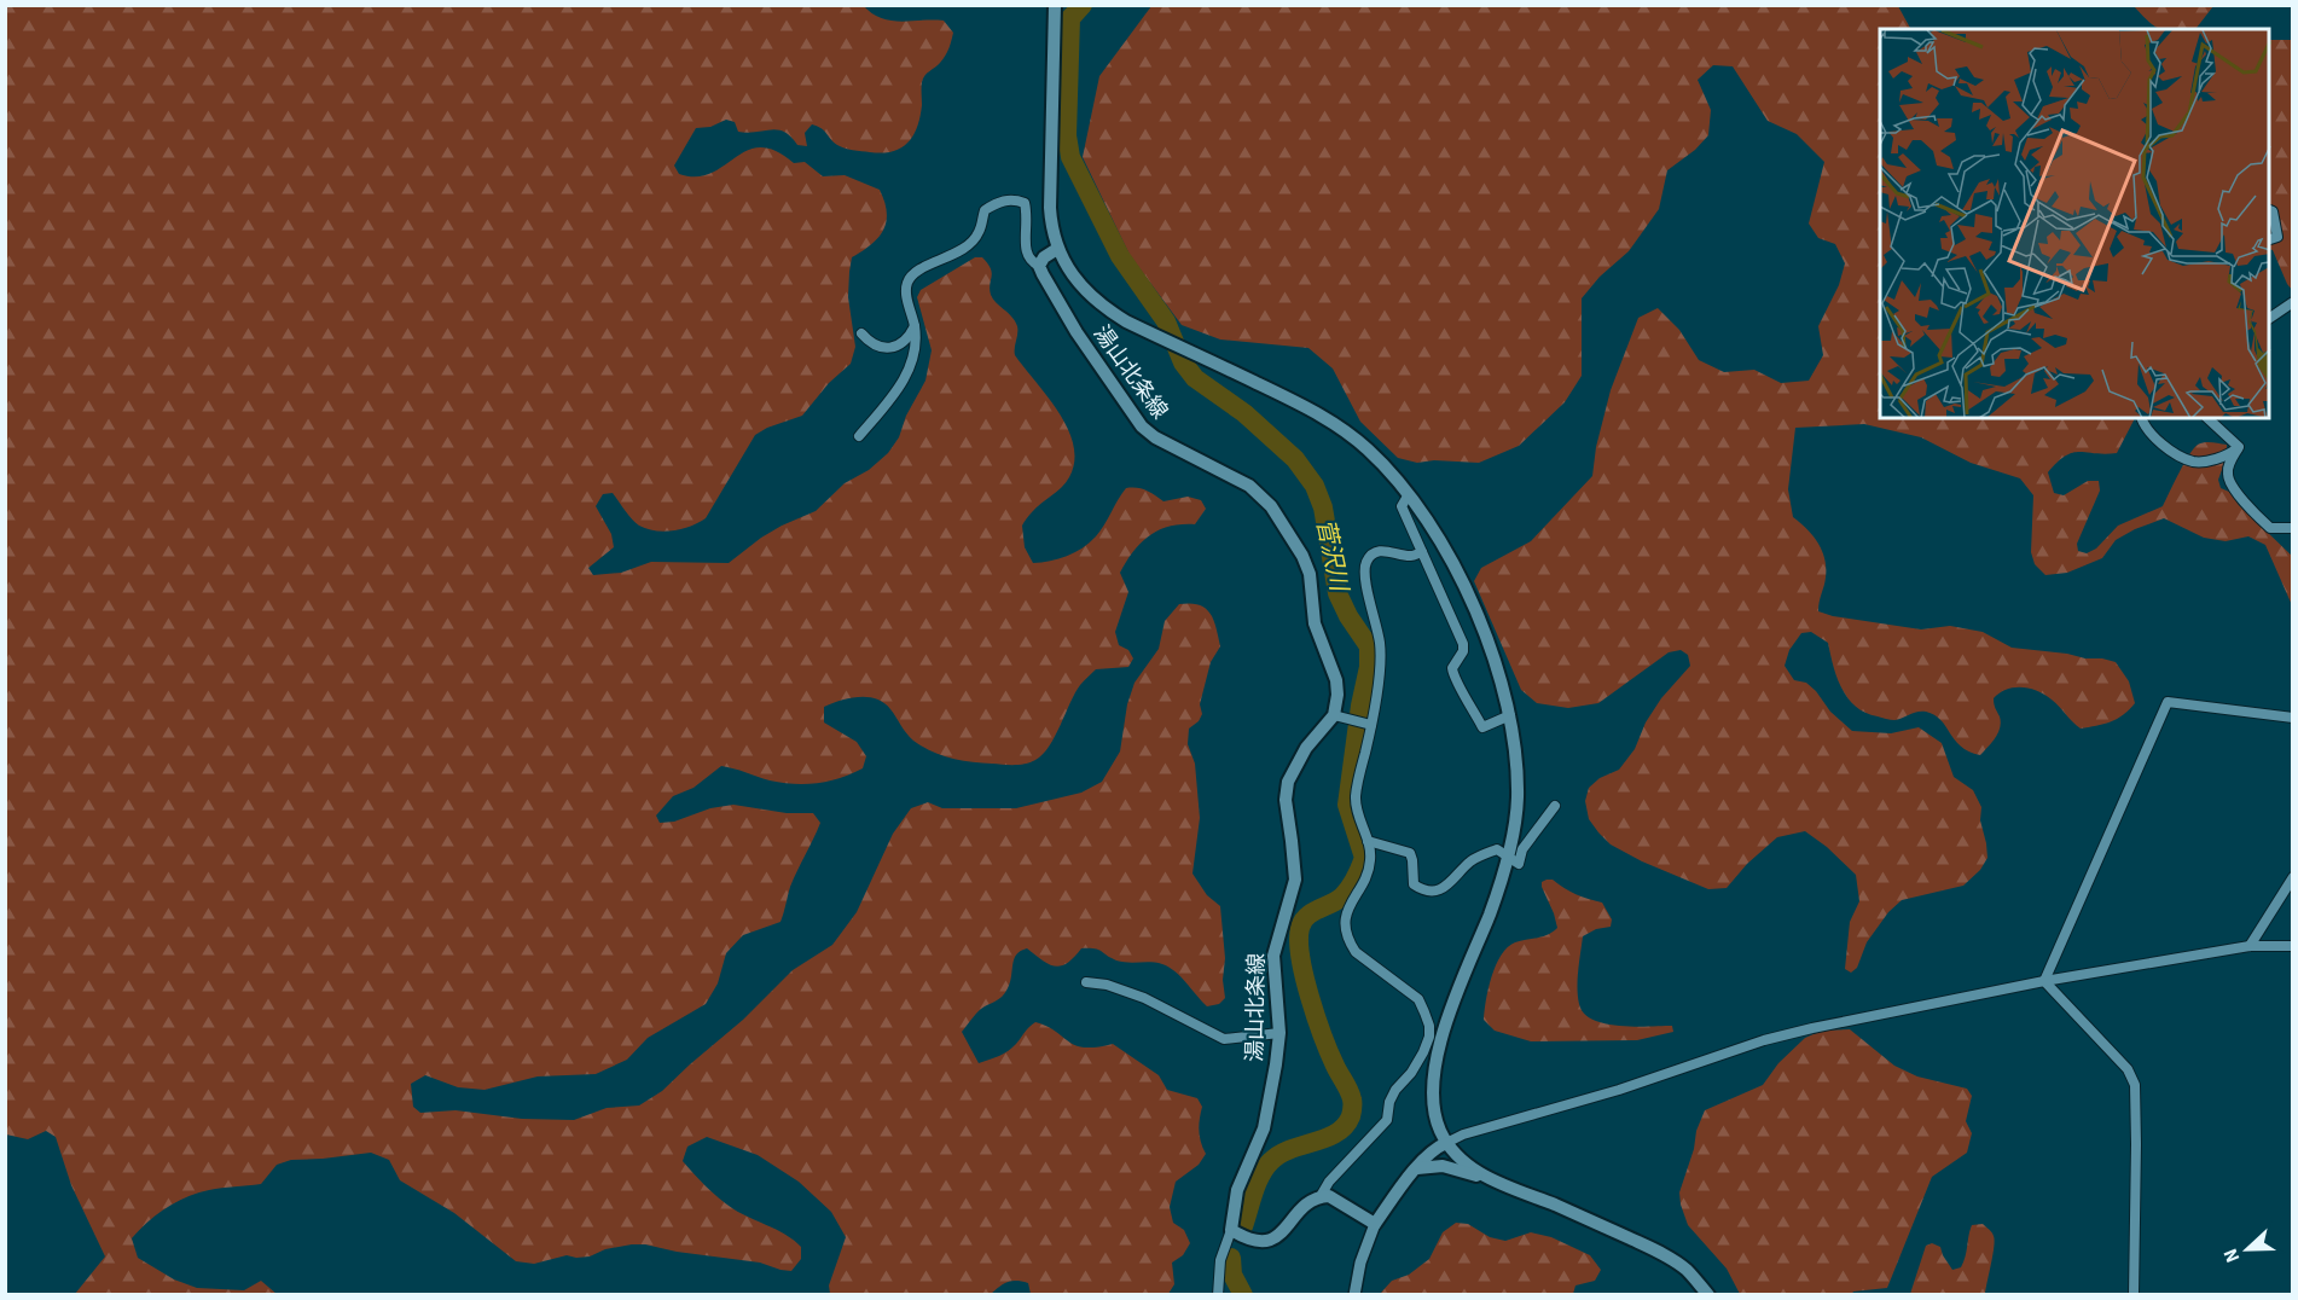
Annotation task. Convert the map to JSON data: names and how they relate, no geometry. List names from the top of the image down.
{
  "streets": {
    "main road": ["湯山北条線"]
  },
  "water": ["菅沢川"],
  "north": "left"
}
